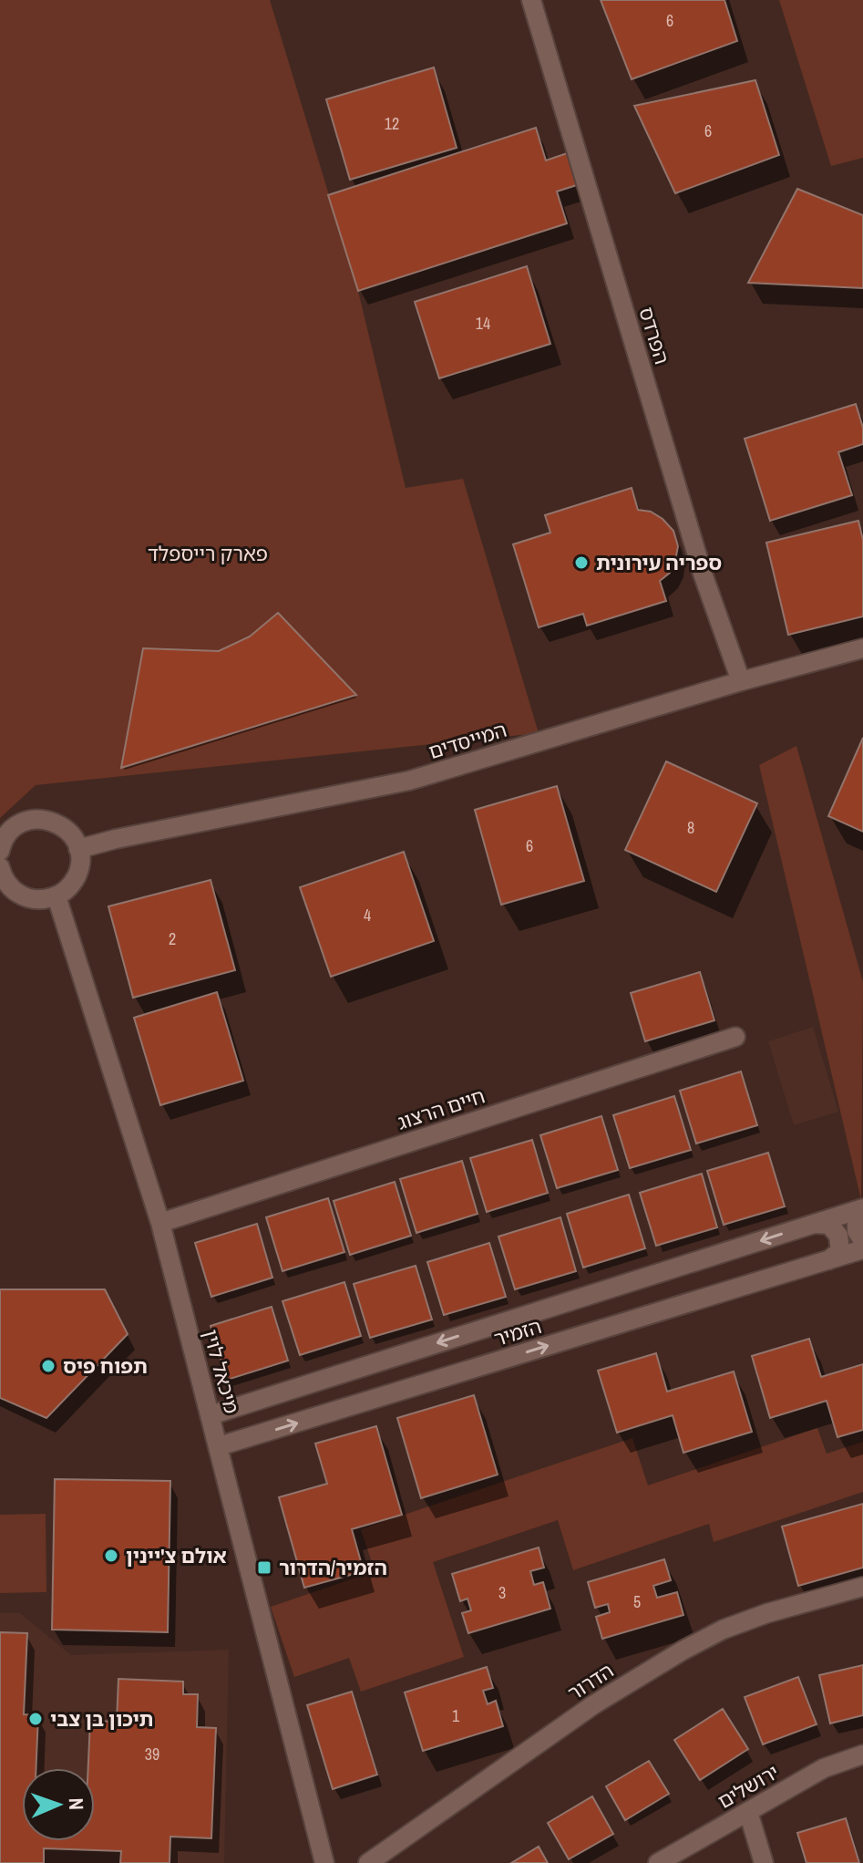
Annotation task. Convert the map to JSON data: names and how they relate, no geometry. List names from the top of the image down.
{
  "streets": {
    "street": [
      "הפרדס",
      "המייסדים",
      "חיים הרצוג",
      "הזמיר",
      "מיכאל לוין",
      "הדרור",
      "ירושלים"
    ]
  },
  "crossings": [
    ["הפרדס", "המייסדים"],
    ["חיים הרצוג", "מיכאל לוין"],
    ["הזמיר", "מיכאל לוין"]
  ],
  "parks": ["פארק רייספלד"],
  "places": {
    "other": [
      "ספריה עירונית",
      "תפוח פיס",
      "אולם צ'יינין",
      "תיכון בן צבי"
    ],
    "transit": ["הזמיר/הדרור"]
  },
  "house_numbers": [
    "6",
    "12",
    "6",
    "14",
    "8",
    "6",
    "4",
    "2",
    "3",
    "5",
    "1",
    "39"
  ],
  "north": "right"
}
